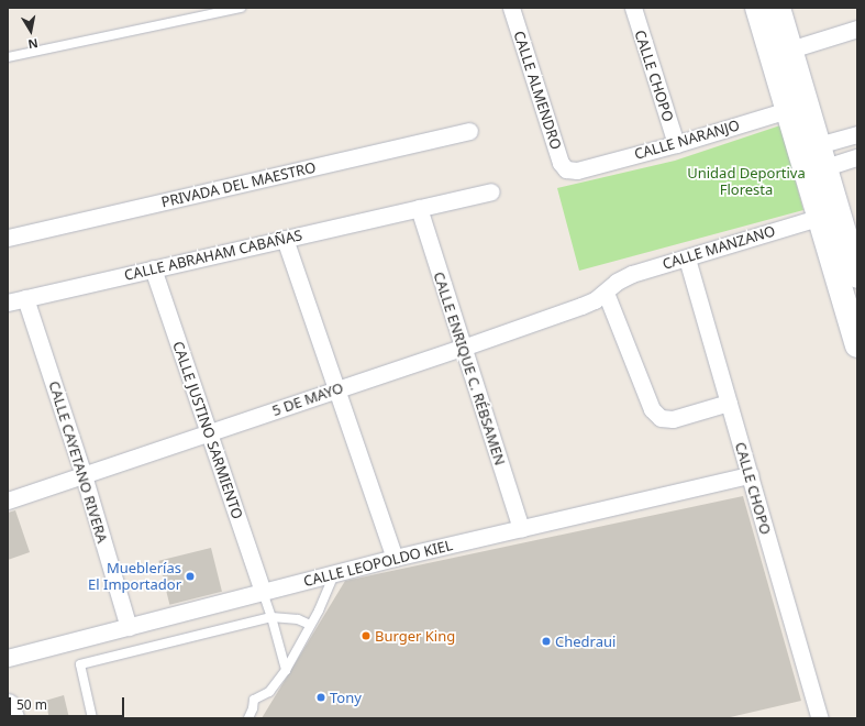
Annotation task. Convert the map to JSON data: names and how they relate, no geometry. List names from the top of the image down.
{
  "streets": {
    "street": [
      "CALLE CHOPO",
      "CALLE ALMENDRO",
      "CALLE NARANJO",
      "PRIVADA DEL MAESTRO",
      "CALLE MANZANO",
      "CALLE ABRAHAM CABAÑAS",
      "CALLE ENRIQUE C. RÉBSAMEN",
      "5 DE MAYO",
      "CALLE JUSTINO SARMIENTO",
      "CALLE CAYETANO RIVERA",
      "CALLE LEOPOLDO KIEL"
    ]
  },
  "crossings": [
    ["CALLE CHOPO", "CALLE NARANJO"],
    ["CALLE CHOPO", "CALLE MANZANO"],
    ["CALLE CHOPO", "CALLE LEOPOLDO KIEL"],
    ["CALLE ALMENDRO", "CALLE NARANJO"],
    ["CALLE MANZANO", "5 DE MAYO"],
    ["CALLE ABRAHAM CABAÑAS", "CALLE ENRIQUE C. RÉBSAMEN"],
    ["CALLE ABRAHAM CABAÑAS", "CALLE JUSTINO SARMIENTO"],
    ["CALLE ABRAHAM CABAÑAS", "CALLE CAYETANO RIVERA"],
    ["CALLE ENRIQUE C. RÉBSAMEN", "5 DE MAYO"],
    ["CALLE ENRIQUE C. RÉBSAMEN", "CALLE LEOPOLDO KIEL"],
    ["5 DE MAYO", "CALLE JUSTINO SARMIENTO"],
    ["5 DE MAYO", "CALLE CAYETANO RIVERA"],
    ["CALLE JUSTINO SARMIENTO", "CALLE LEOPOLDO KIEL"],
    ["CALLE CAYETANO RIVERA", "CALLE LEOPOLDO KIEL"]
  ],
  "parks": ["Unidad Deportiva Floresta"],
  "places": [
    "Mueblerías El Importador",
    "Burger King",
    "Chedraui",
    "Tony"
  ],
  "scale_bar": "50 m",
  "north": "bottom"
}
